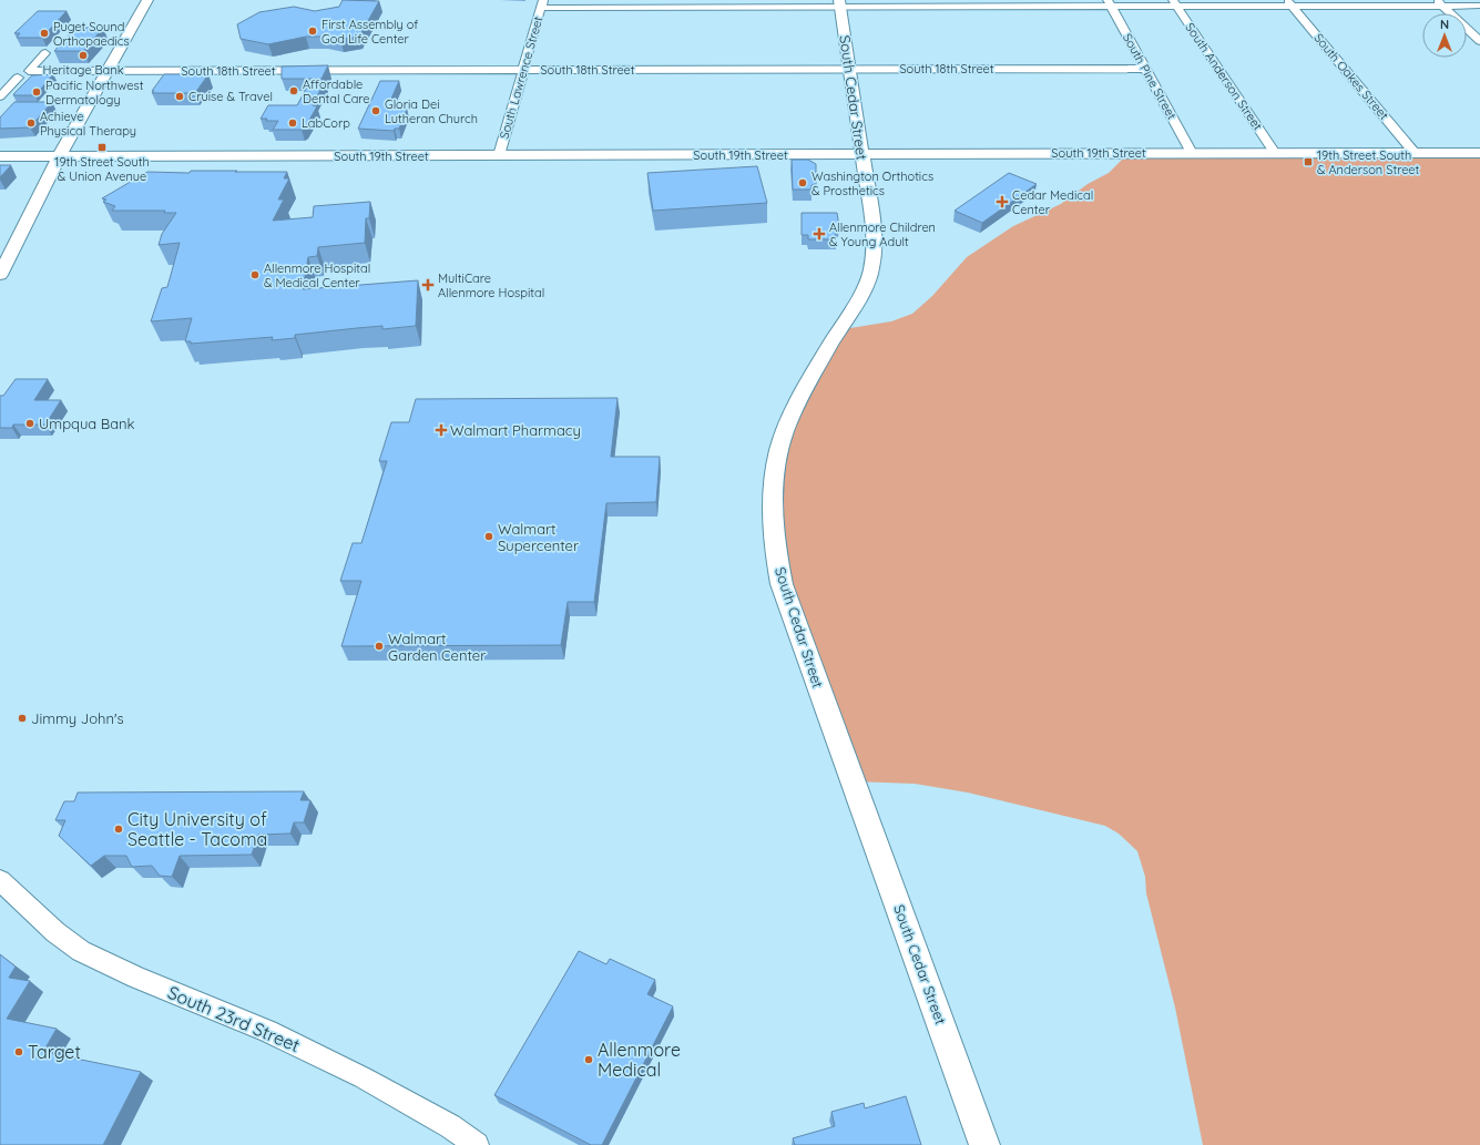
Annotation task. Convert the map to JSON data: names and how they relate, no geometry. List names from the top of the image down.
{
  "streets": {
    "main road": ["South Cedar Street", "South 19th Street"],
    "street": [
      "South 18th Street",
      "South Pine Street",
      "South Anderson Street",
      "South Oakes Street",
      "South Lawrence Street",
      "South 23rd Street"
    ]
  },
  "crossings": [
    ["South 18th Street", "South Pine Street"],
    ["South 18th Street", "South Lawrence Street"],
    ["South 18th Street", "South Cedar Street"],
    ["South Pine Street", "South 19th Street"],
    ["South Anderson Street", "South 19th Street"],
    ["South Oakes Street", "South 19th Street"],
    ["South Lawrence Street", "South 19th Street"],
    ["South Cedar Street", "South 19th Street"]
  ],
  "places": {
    "other": [
      "First Assembly of God Life Center",
      "Puget Sound Orthopaedics",
      "Heritage Bank",
      "Affordable Dental Care",
      "Pacific Northwest Dermatology",
      "Cruise & Travel",
      "Gloria Dei Lutheran Church",
      "Achieve Physical Therapy",
      "LabCorp",
      "Washington Orthotics & Prosthetics",
      "Allenmore Hospital & Medical Center",
      "Umpqua Bank",
      "Walmart Supercenter",
      "Walmart Garden Center",
      "Jimmy John's",
      "City University of Seattle - Tacoma",
      "Target",
      "Allenmore Medical"
    ],
    "transit": ["19th Street South & Union Avenue", "19th Street South & Anderson Street"],
    "health": [
      "Cedar Medical Center",
      "Allenmore Children & Young Adult",
      "MultiCare Allenmore Hospital",
      "Walmart Pharmacy"
    ]
  },
  "north": "top"
}
